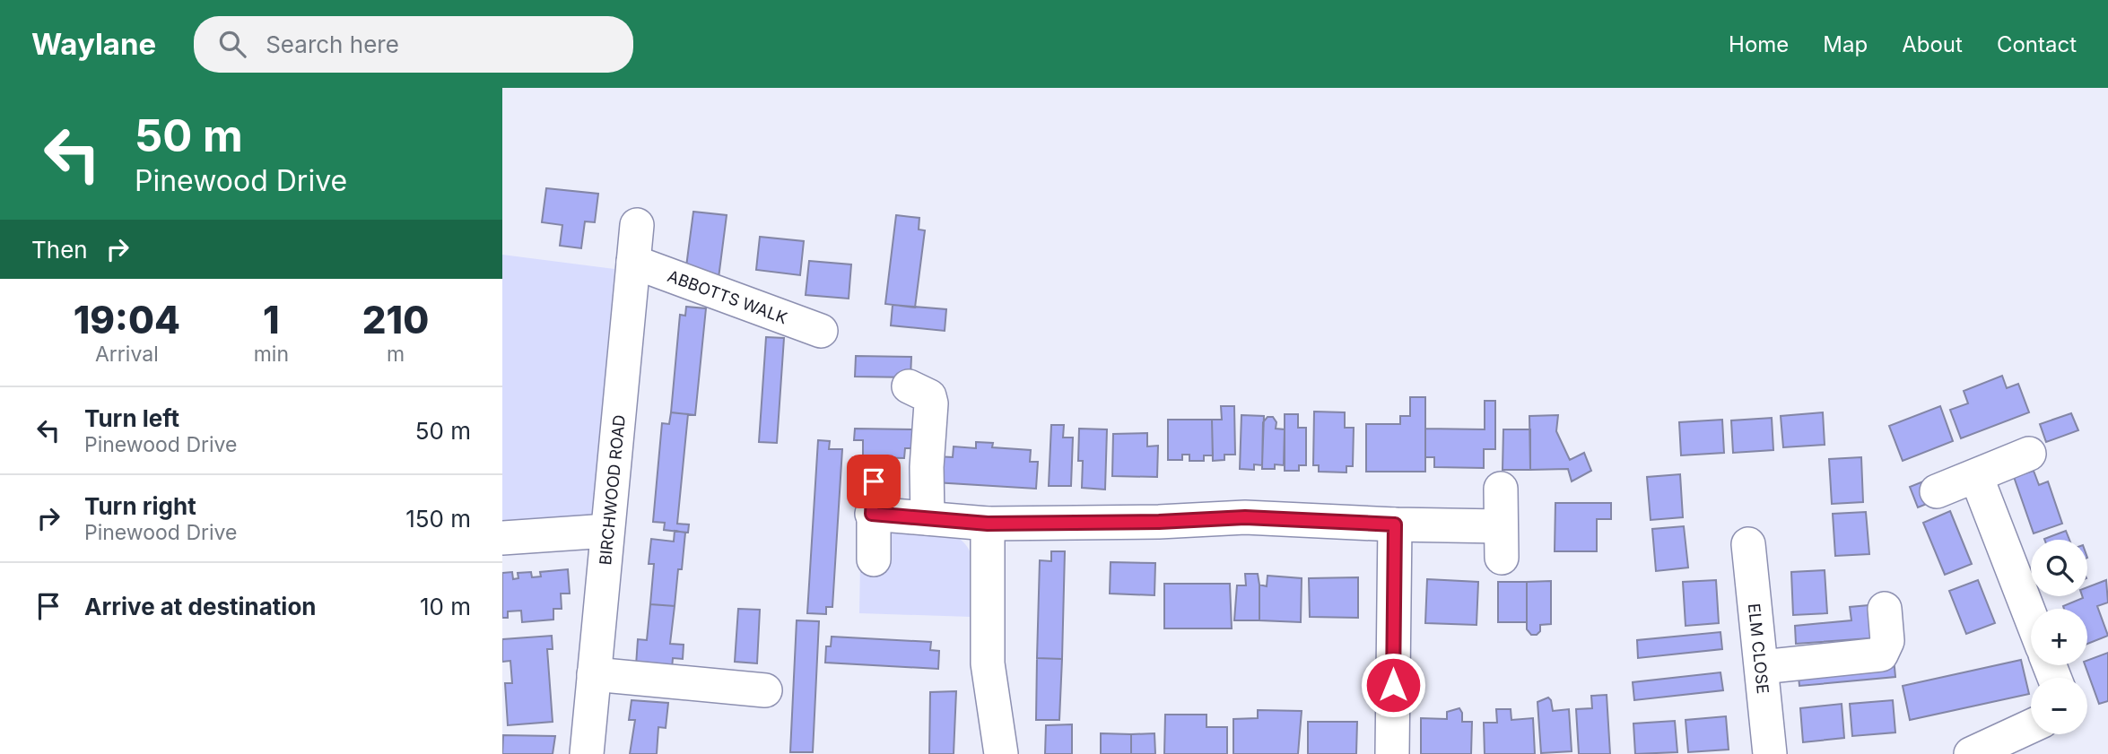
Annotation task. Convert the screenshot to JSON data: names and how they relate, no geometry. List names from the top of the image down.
{
  "streets": {
    "street": ["ABBOTTS WALK", "BIRCHWOOD ROAD", "ELM CLOSE"]
  },
  "crossings": [
    ["ABBOTTS WALK", "BIRCHWOOD ROAD"]
  ],
  "page": {
    "header": "Waylane",
    "search": "Search here",
    "nav": [
      "Home",
      "Map",
      "About",
      "Contact"
    ],
    "turn": ["50 m", "Pinewood Drive"],
    "then": "Then",
    "eta": [
      "19:04",
      "Arrival",
      "1",
      "min",
      "210",
      "m"
    ],
    "list": [
      {
        "name": "Turn left",
        "note": "Pinewood Drive",
        "value": "50 m"
      },
      {
        "name": "Turn right",
        "note": "Pinewood Drive",
        "value": "150 m"
      },
      {
        "name": "Arrive at destination",
        "value": "10 m"
      }
    ],
    "map_buttons": ["+", "−"]
  }
}
